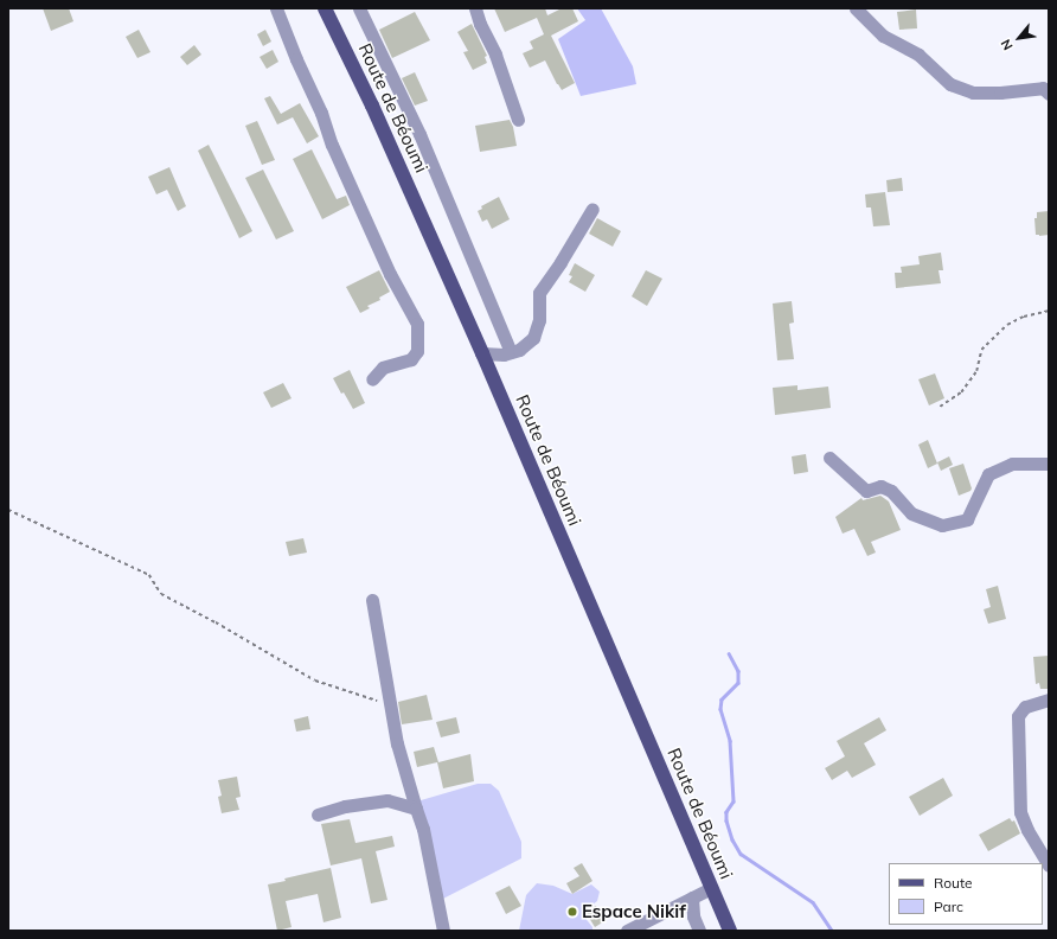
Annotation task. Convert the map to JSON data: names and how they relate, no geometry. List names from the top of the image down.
{
  "streets": {
    "main road": ["Route de Béoumi"]
  },
  "places": ["Espace Nikif"],
  "legend": ["Route", "Parc"],
  "north": "bottom left"
}
